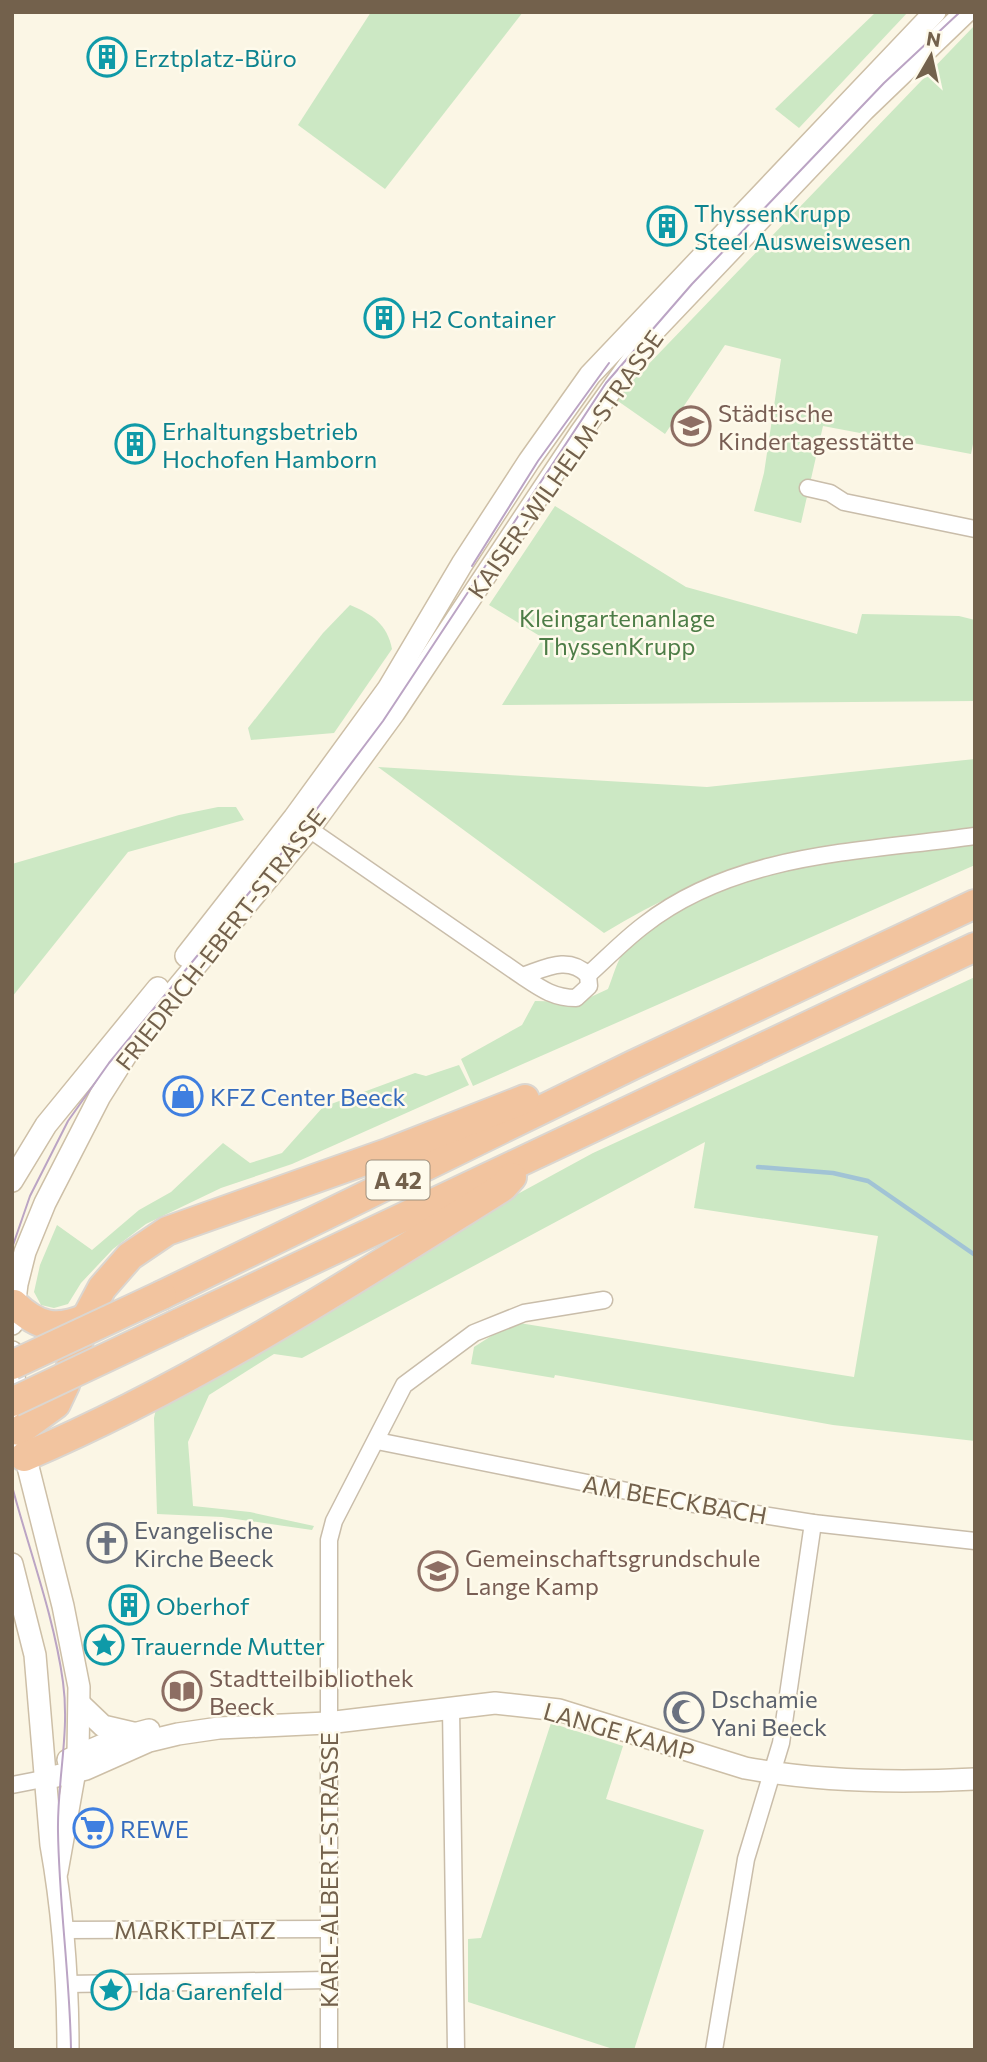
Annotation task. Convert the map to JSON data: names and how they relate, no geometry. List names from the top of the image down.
{
  "streets": {
    "highway": ["A 42"],
    "main road": ["KAISER-WILHELM-STRASSE", "FRIEDRICH-EBERT-STRASSE", "LANGE KAMP"],
    "street": ["AM BEECKBACH", "KARL-ALBERT-STRASSE", "MARKTPLATZ"]
  },
  "crossings": [
    ["KAISER-WILHELM-STRASSE", "FRIEDRICH-EBERT-STRASSE"],
    ["AM BEECKBACH", "KARL-ALBERT-STRASSE"],
    ["LANGE KAMP", "KARL-ALBERT-STRASSE"],
    ["KARL-ALBERT-STRASSE", "MARKTPLATZ"]
  ],
  "parks": ["Kleingartenanlage ThyssenKrupp"],
  "places": {
    "building": [
      "Erztplatz-Büro",
      "ThyssenKrupp Steel Ausweiswesen",
      "H2 Container",
      "Erhaltungsbetrieb Hochofen Hamborn",
      "Oberhof"
    ],
    "school or university": ["Städtische Kindertagesstätte", "Gemeinschaftsgrundschule Lange Kamp"],
    "shop": ["KFZ Center Beeck"],
    "church": ["Evangelische Kirche Beeck"],
    "place": ["Trauernde Mutter", "Ida Garenfeld"],
    "library": ["Stadtteilbibliothek Beeck"],
    "mosque": ["Dschamie Yani Beeck"],
    "supermarket": ["REWE"]
  },
  "north": "top"
}
